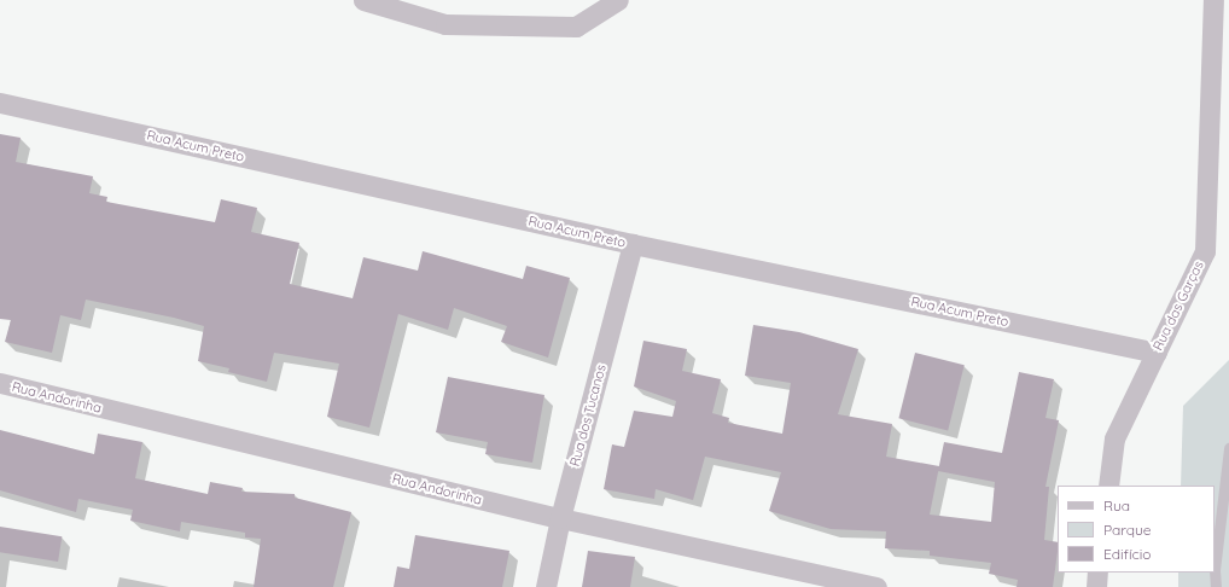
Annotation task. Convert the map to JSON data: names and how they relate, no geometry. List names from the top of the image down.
{
  "streets": {
    "street": [
      "Rua Acum Preto",
      "Rua das Garças",
      "Rua Andorinha",
      "Rua dos Tucanos"
    ]
  },
  "crossings": [
    ["Rua Acum Preto", "Rua das Garças"],
    ["Rua Acum Preto", "Rua dos Tucanos"],
    ["Rua Andorinha", "Rua dos Tucanos"]
  ],
  "legend": ["Rua", "Parque", "Edifício"]
}
